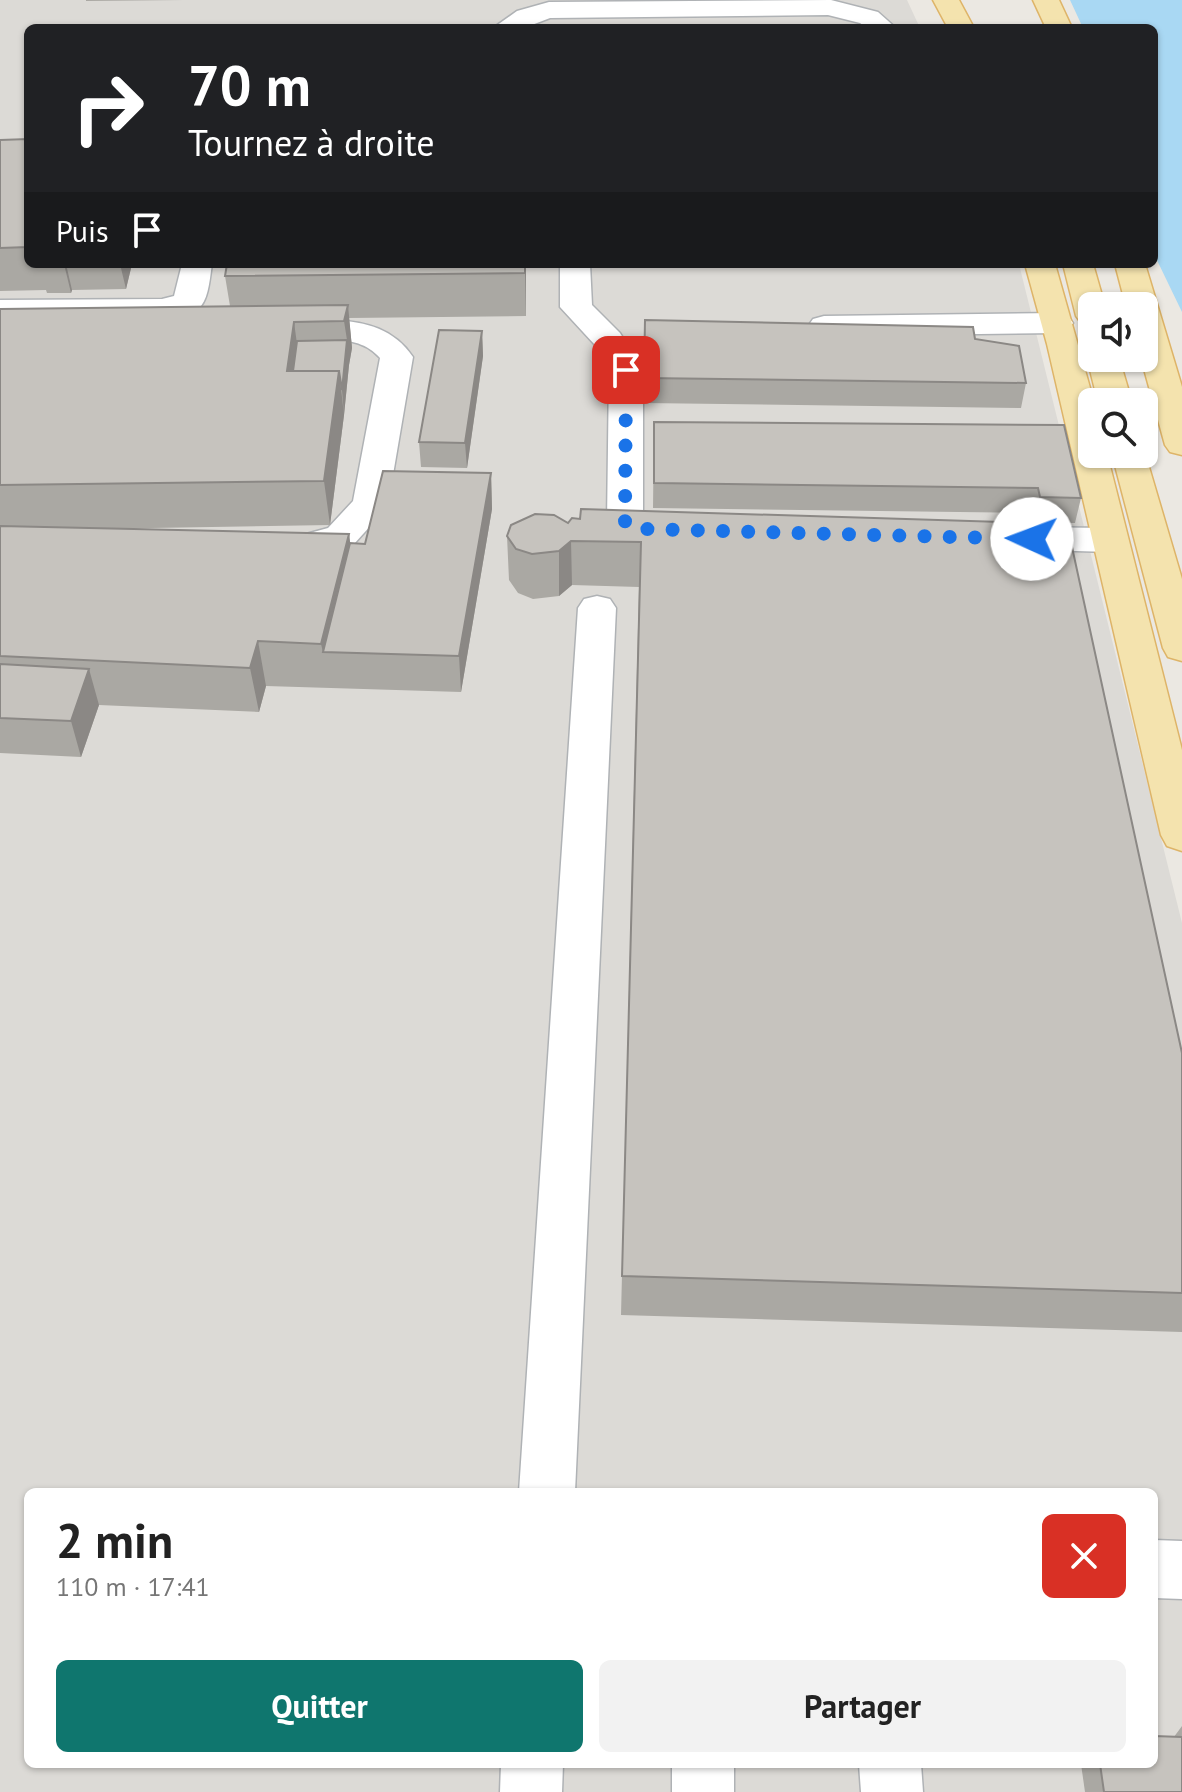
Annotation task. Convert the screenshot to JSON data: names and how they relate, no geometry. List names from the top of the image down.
{
  "page": {
    "turn": ["70 m", "Tournez à droite"],
    "then": "Puis",
    "heading": ["2 min", "110 m · 17:41"],
    "buttons": ["Quitter", "Partager"]
  }
}
